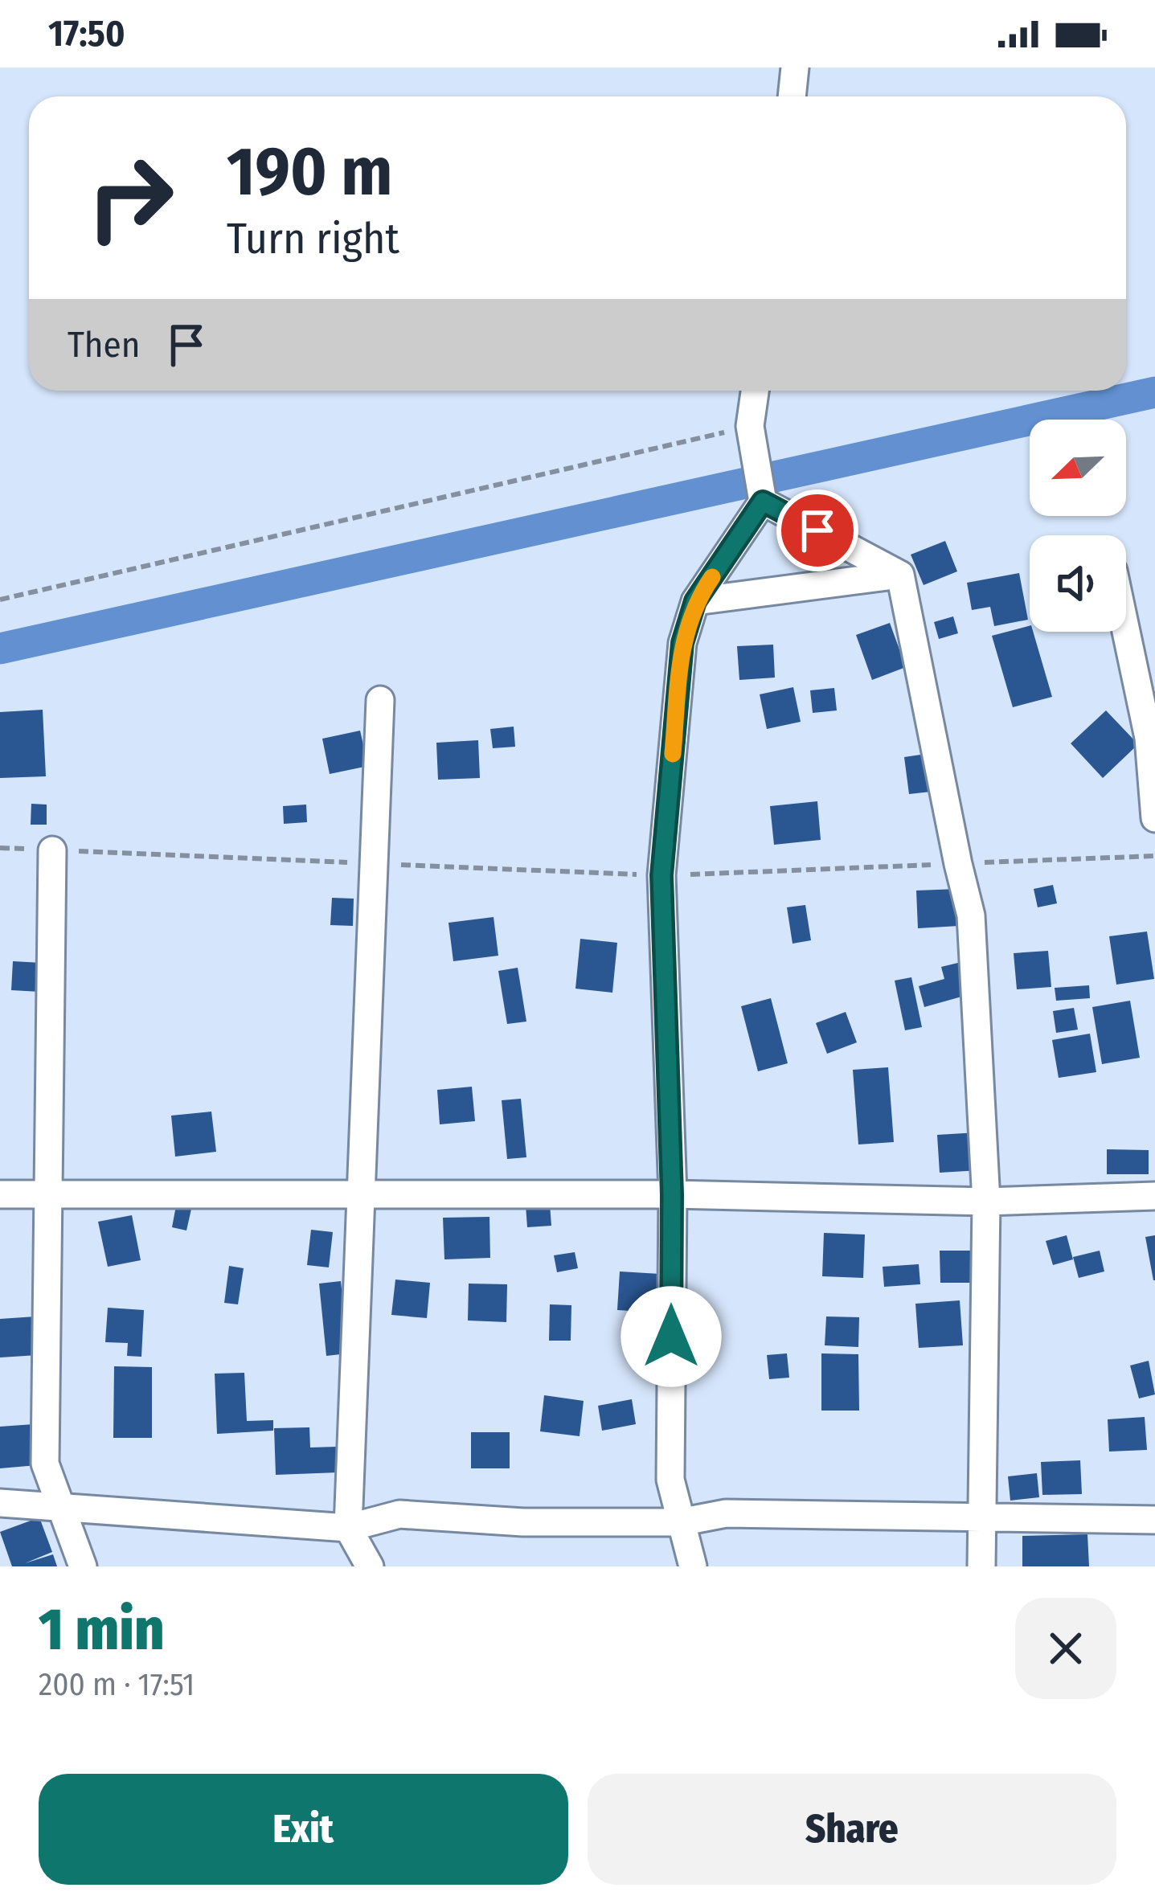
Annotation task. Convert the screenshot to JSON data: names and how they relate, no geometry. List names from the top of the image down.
{
  "north": "bottom left",
  "page": {
    "status": "17:50",
    "turn": ["190 m", "Turn right"],
    "then": "Then",
    "heading": ["1 min", "200 m · 17:51"],
    "buttons": ["Exit", "Share"]
  }
}
